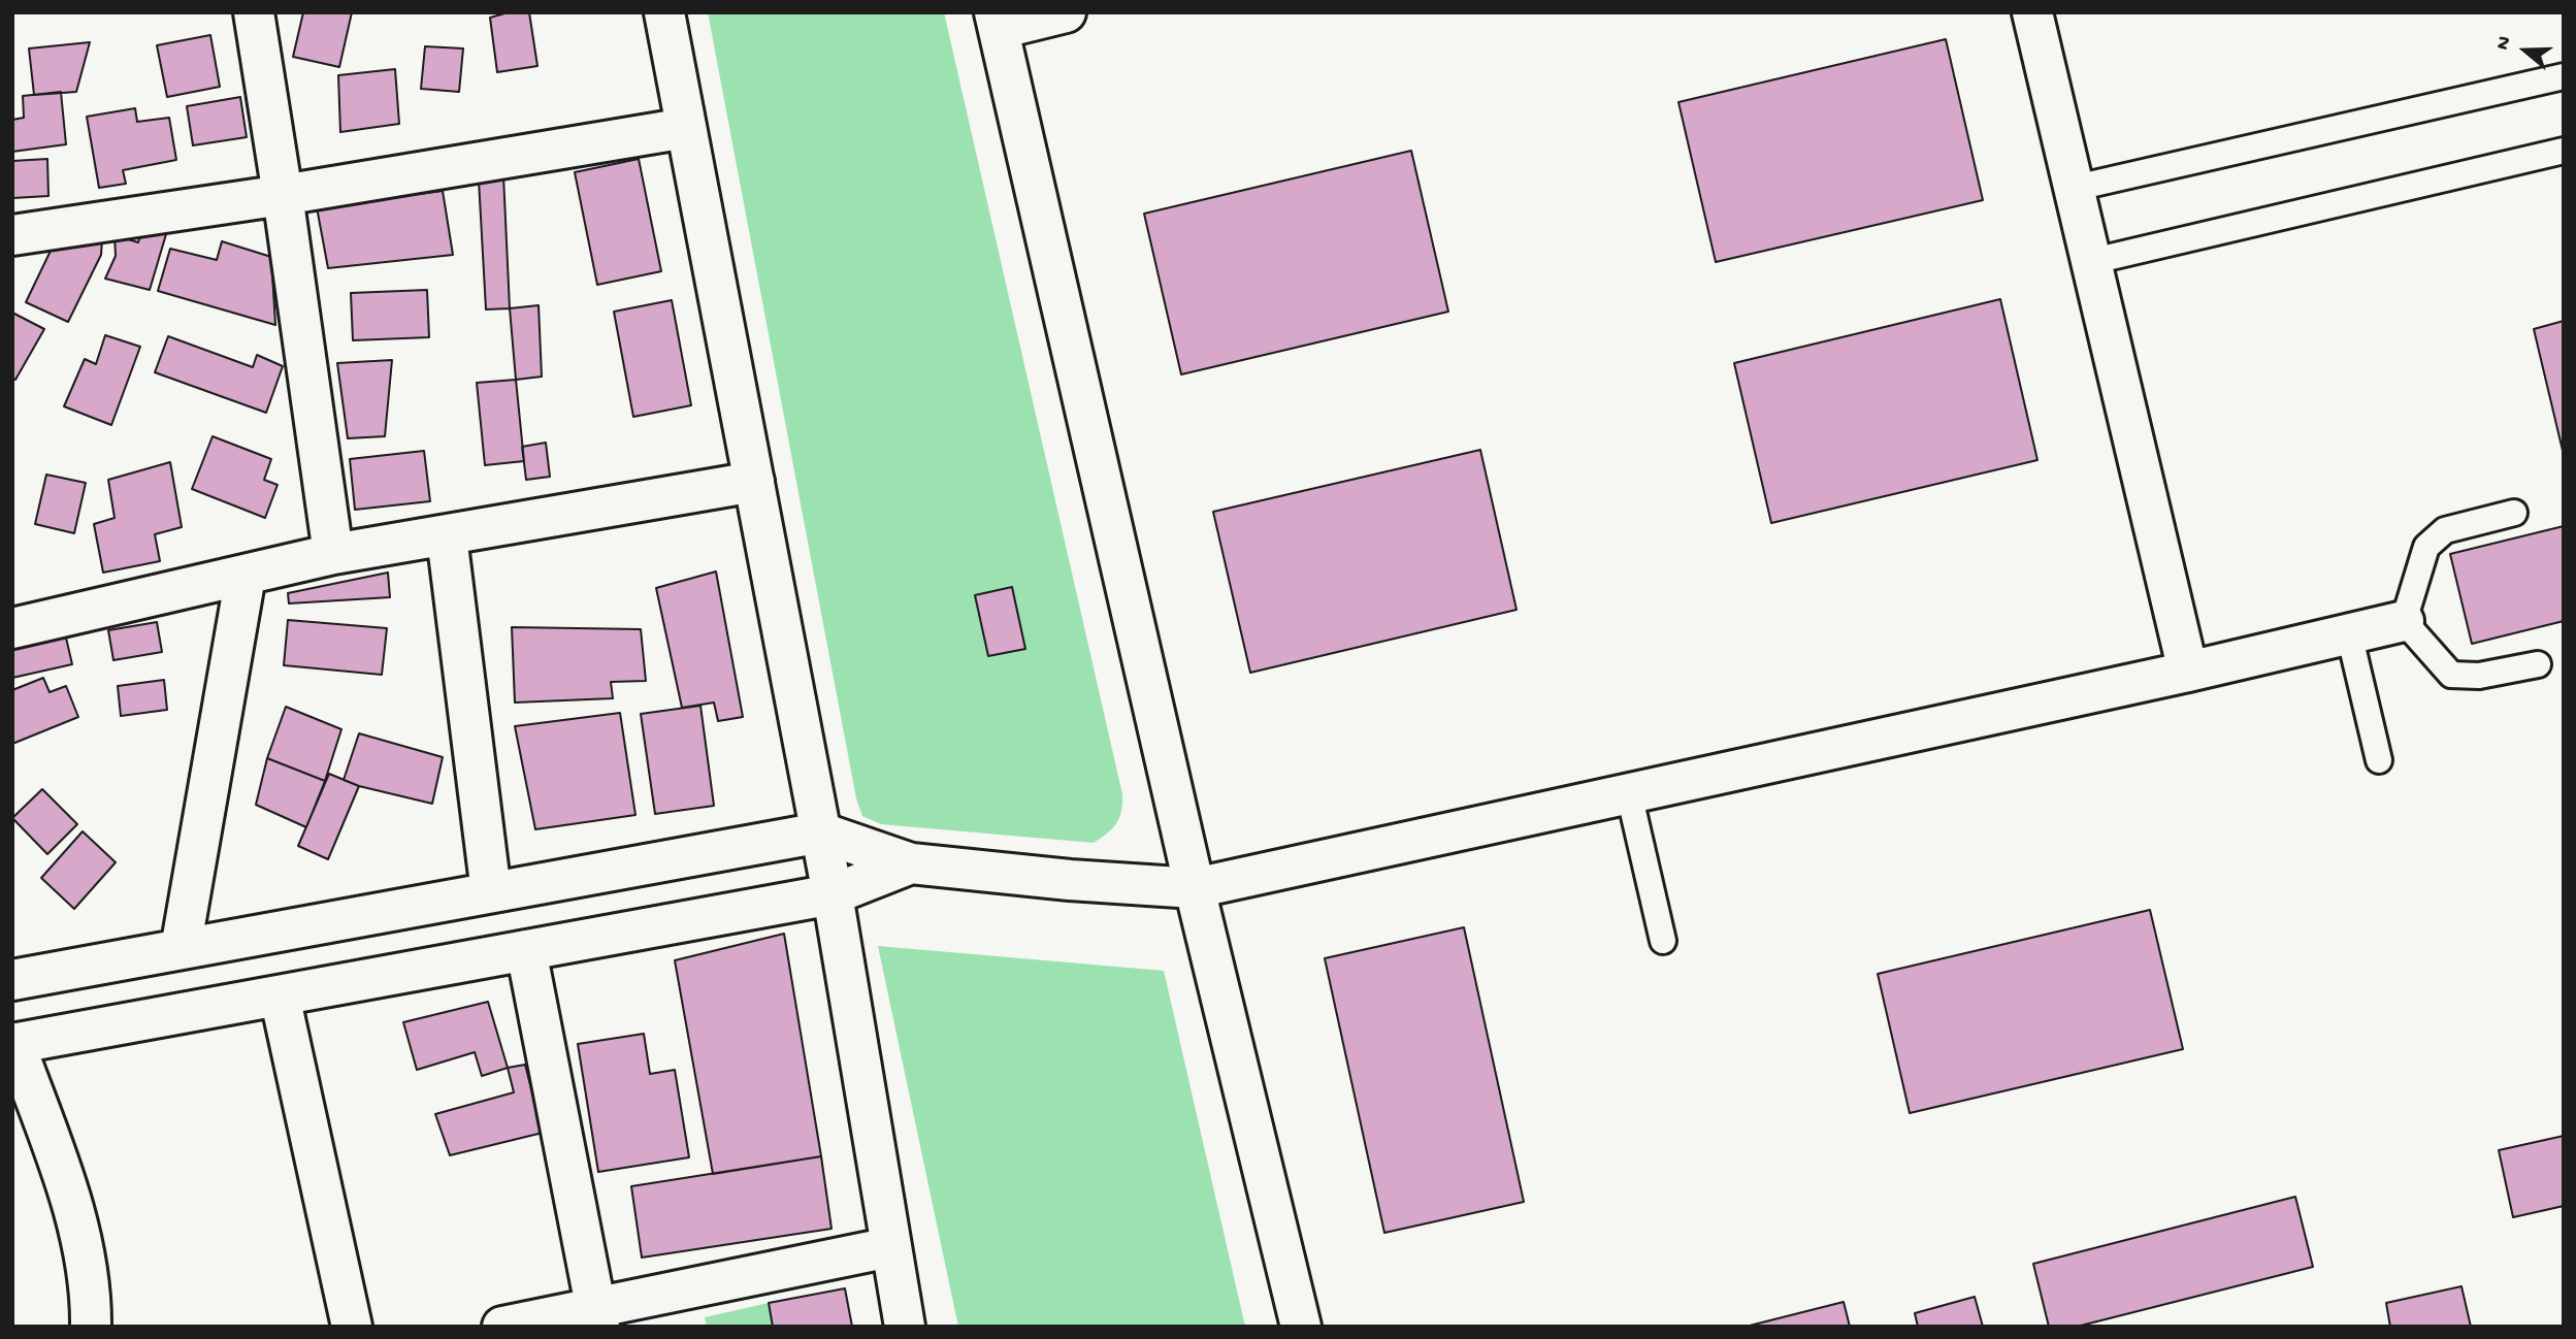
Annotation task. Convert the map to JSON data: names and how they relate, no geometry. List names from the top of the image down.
{
  "north": "left"
}
